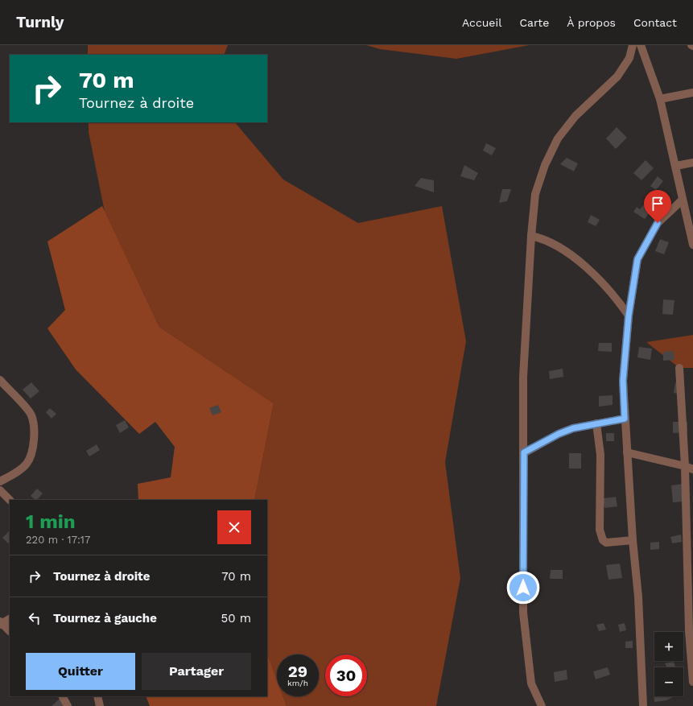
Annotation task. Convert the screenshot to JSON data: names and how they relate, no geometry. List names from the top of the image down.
{
  "page": {
    "header": "Turnly",
    "nav": [
      "Accueil",
      "Carte",
      "À propos",
      "Contact"
    ],
    "turn": ["70 m", "Tournez à droite"],
    "heading": ["1 min", "220 m · 17:17"],
    "list": [
      {
        "name": "Tournez à droite",
        "value": "70 m"
      },
      {
        "name": "Tournez à gauche",
        "value": "50 m"
      }
    ],
    "map_buttons": ["+", "−"],
    "buttons": ["Quitter", "Partager"],
    "speed": "29 km/h",
    "limit": "30"
  }
}
